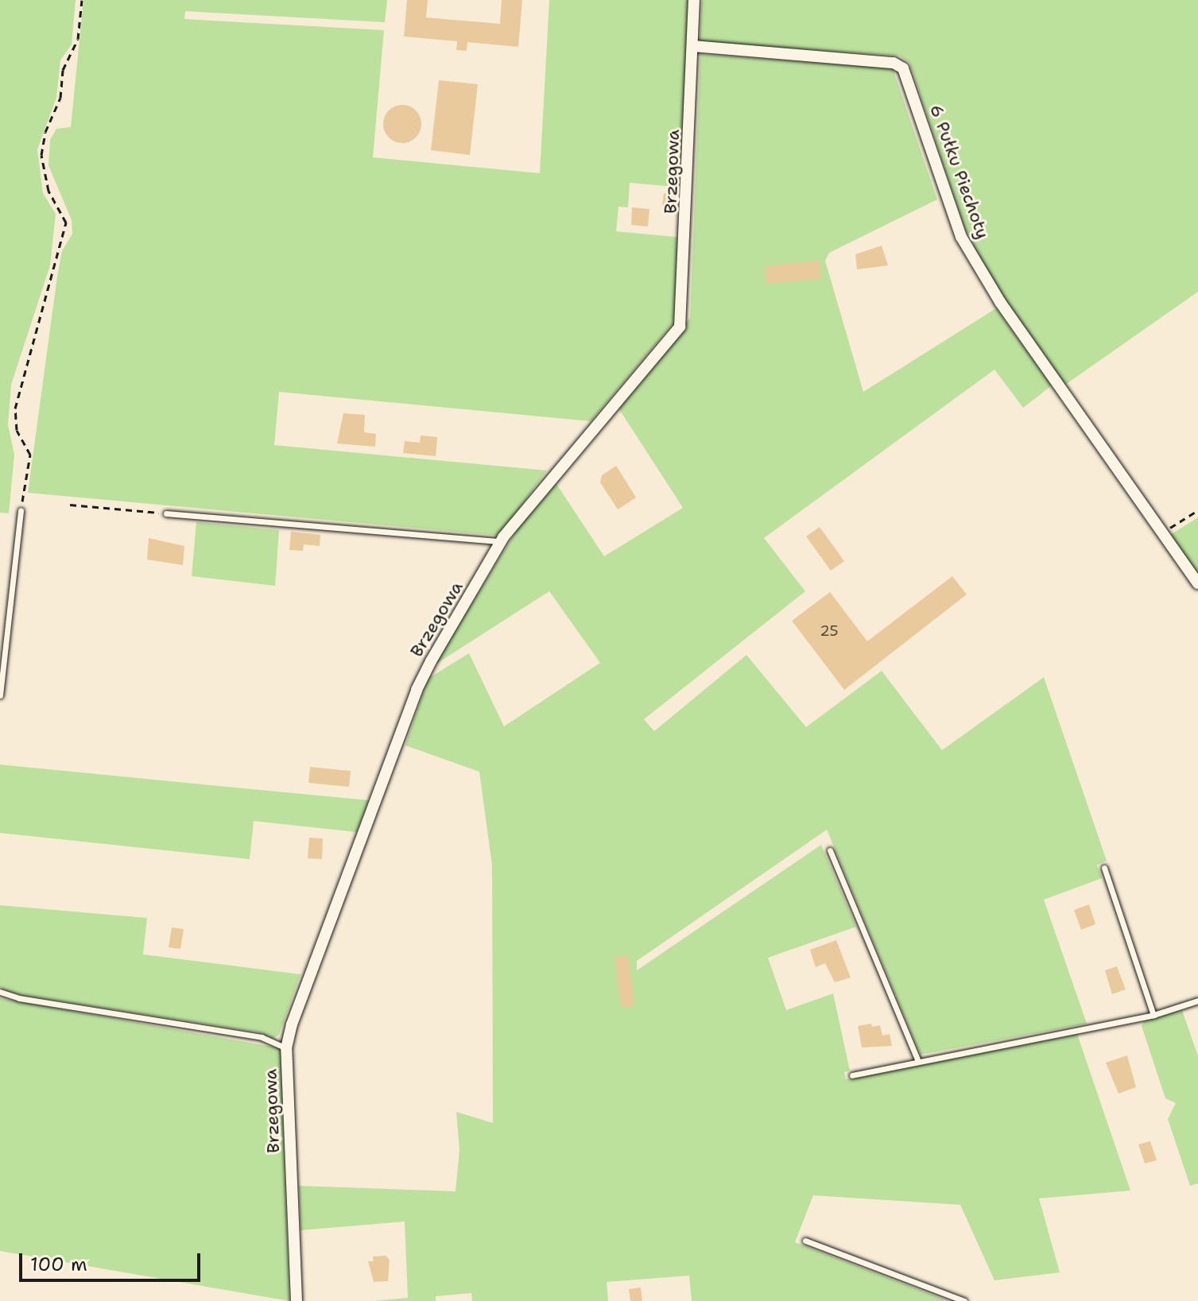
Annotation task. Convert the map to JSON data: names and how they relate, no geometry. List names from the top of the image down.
{
  "streets": {
    "street": ["Brzegowa", "6 Pułku Piechoty"]
  },
  "crossings": [
    ["Brzegowa", "6 Pułku Piechoty"]
  ],
  "house_numbers": ["25"],
  "scale_bar": "100 m"
}
